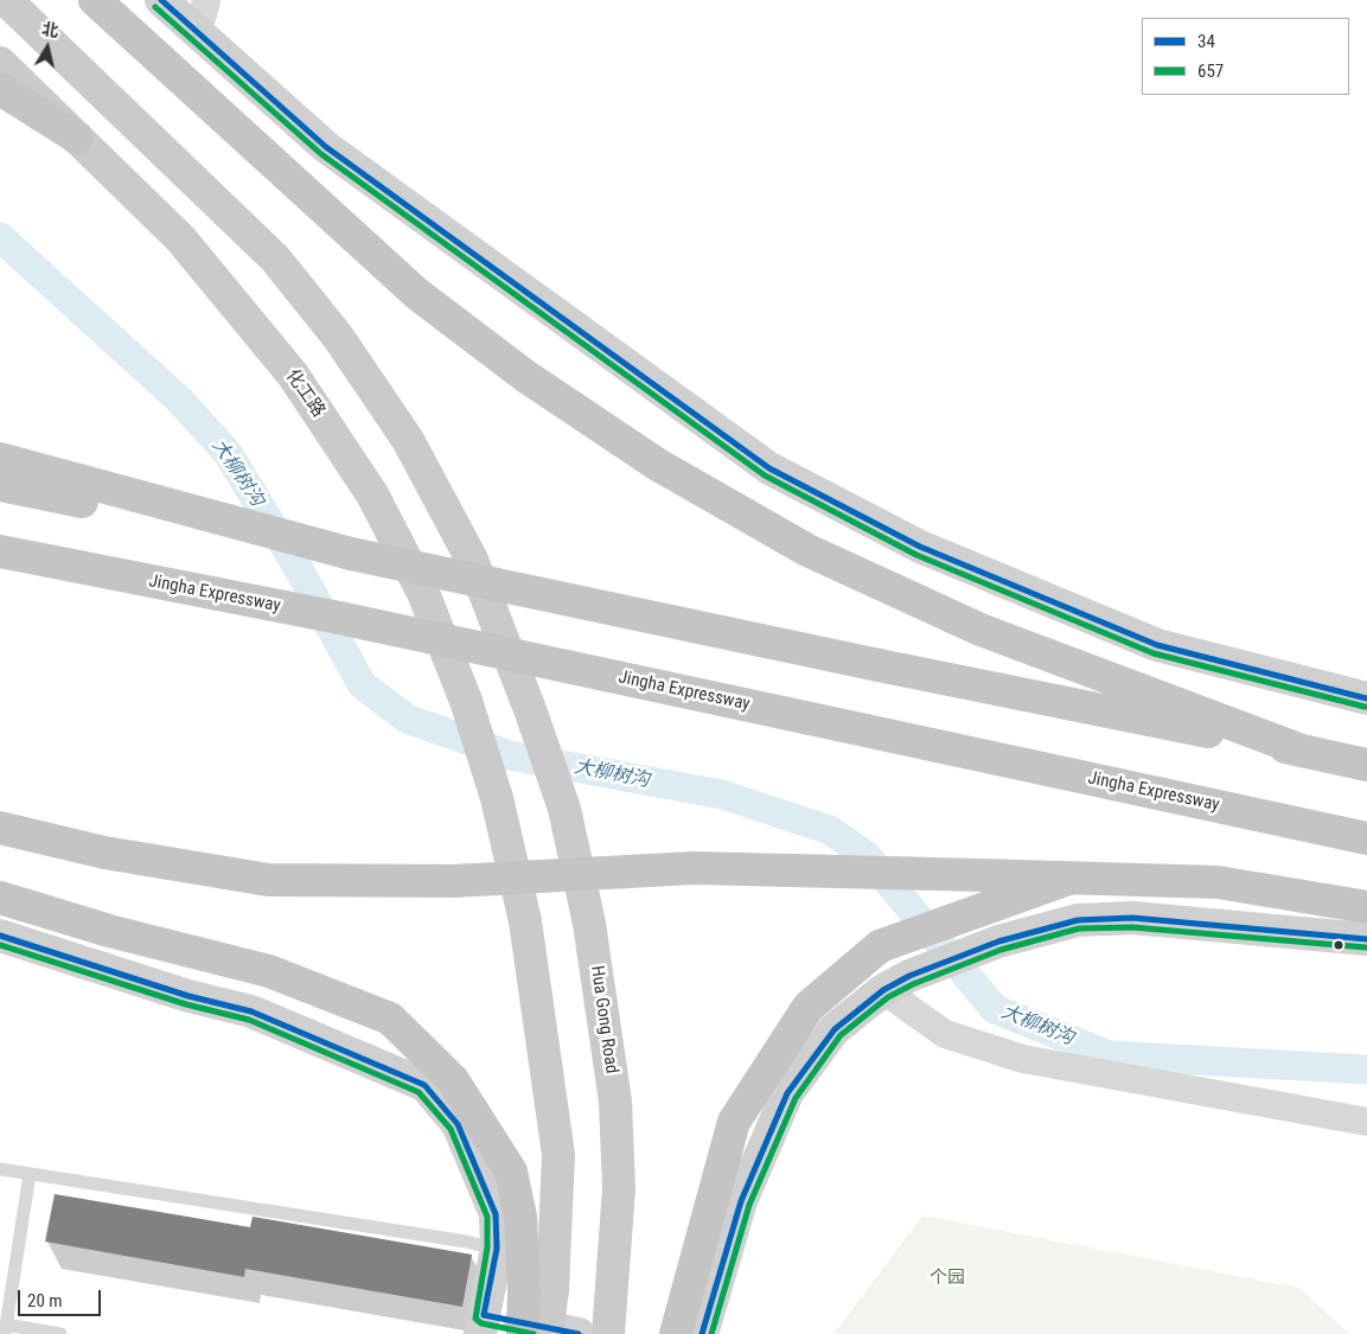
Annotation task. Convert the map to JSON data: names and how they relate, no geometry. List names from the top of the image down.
{
  "streets": {
    "highway": ["Jingha Expressway"],
    "main road": ["化工路", "Hua Gong Road"]
  },
  "water": ["大柳树沟"],
  "parks": ["个园"],
  "lines": ["transit line 34", "transit line 657"],
  "legend": ["34", "657"],
  "scale_bar": "20 m",
  "north": "top"
}
